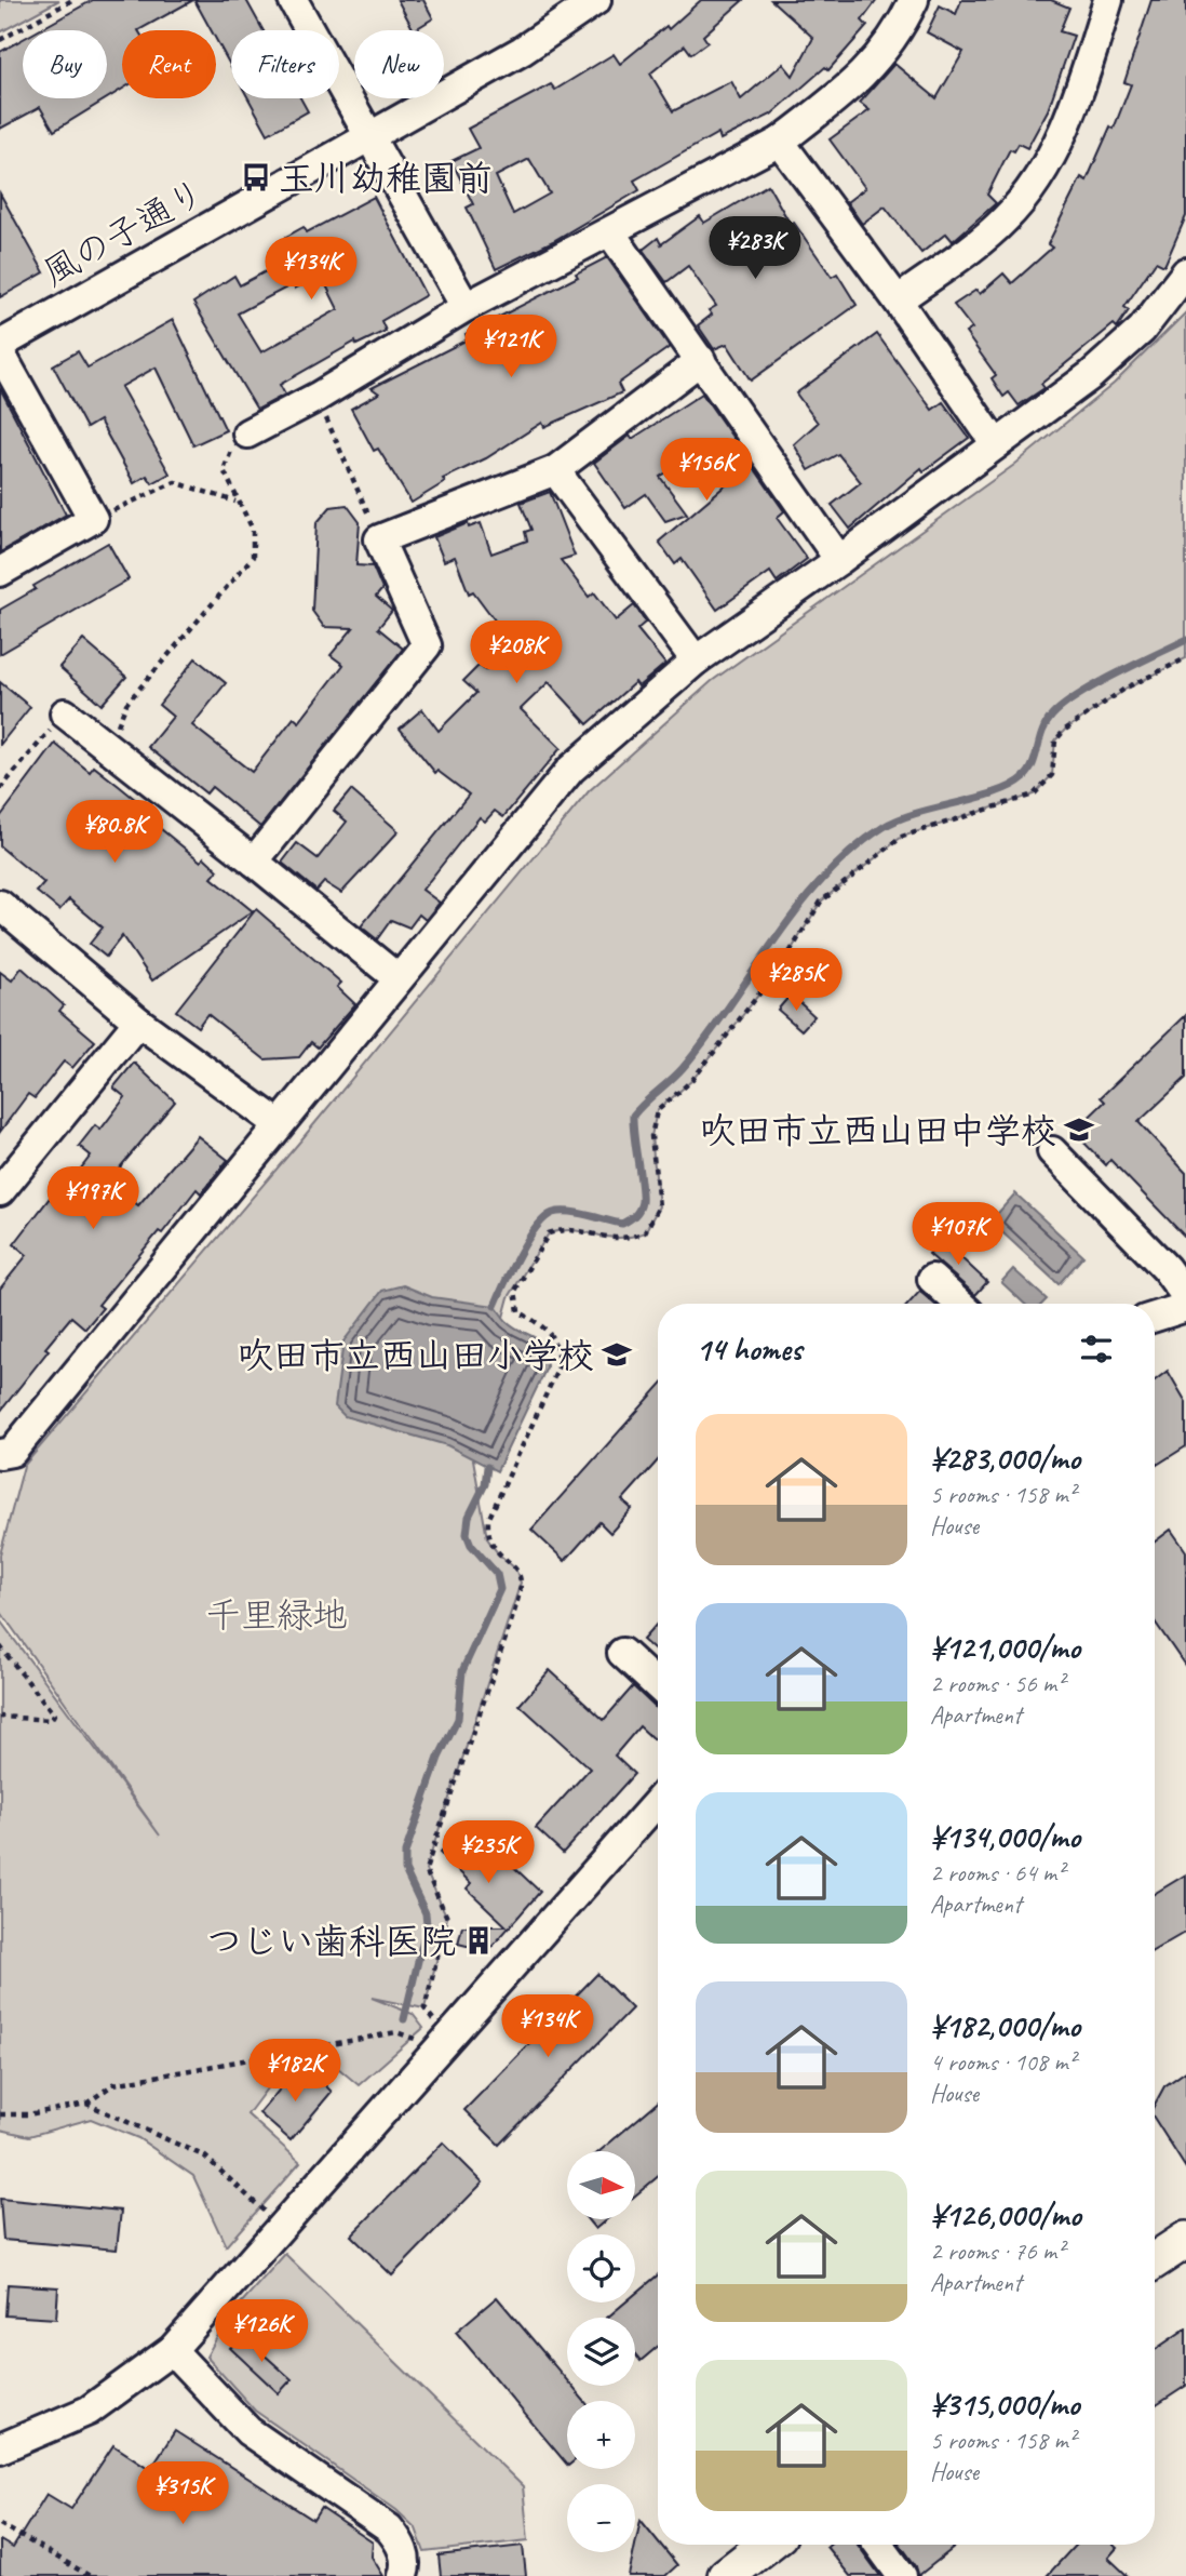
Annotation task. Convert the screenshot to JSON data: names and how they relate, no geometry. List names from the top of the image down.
{
  "streets": {
    "street": ["風の子通り"]
  },
  "parks": ["千里緑地"],
  "places": {
    "bus stop": ["玉川幼稚園前"],
    "school or university": ["吹田市立西山田中学校", "吹田市立西山田小学校"],
    "building": ["つじい歯科医院"]
  },
  "north": "right",
  "page": {
    "chip": [
      "Buy",
      "Rent",
      "Filters",
      "New"
    ],
    "price": [
      "¥283K",
      "¥134K",
      "¥121K",
      "¥156K",
      "¥208K",
      "¥80.8K",
      "¥285K",
      "¥197K",
      "¥107K",
      "¥235K",
      "¥134K",
      "¥182K",
      "¥126K",
      "¥315K"
    ],
    "heading": "14 homes",
    "list": [
      {
        "name": "¥283,000/mo",
        "note": "5 rooms · 158 m² · House"
      },
      {
        "name": "¥121,000/mo",
        "note": "2 rooms · 56 m² · Apartment"
      },
      {
        "name": "¥134,000/mo",
        "note": "2 rooms · 64 m² · Apartment"
      },
      {
        "name": "¥182,000/mo",
        "note": "4 rooms · 108 m² · House"
      },
      {
        "name": "¥126,000/mo",
        "note": "2 rooms · 76 m² · Apartment"
      },
      {
        "name": "¥315,000/mo",
        "note": "5 rooms · 158 m² · House"
      }
    ],
    "map_buttons": ["+", "−"]
  }
}
